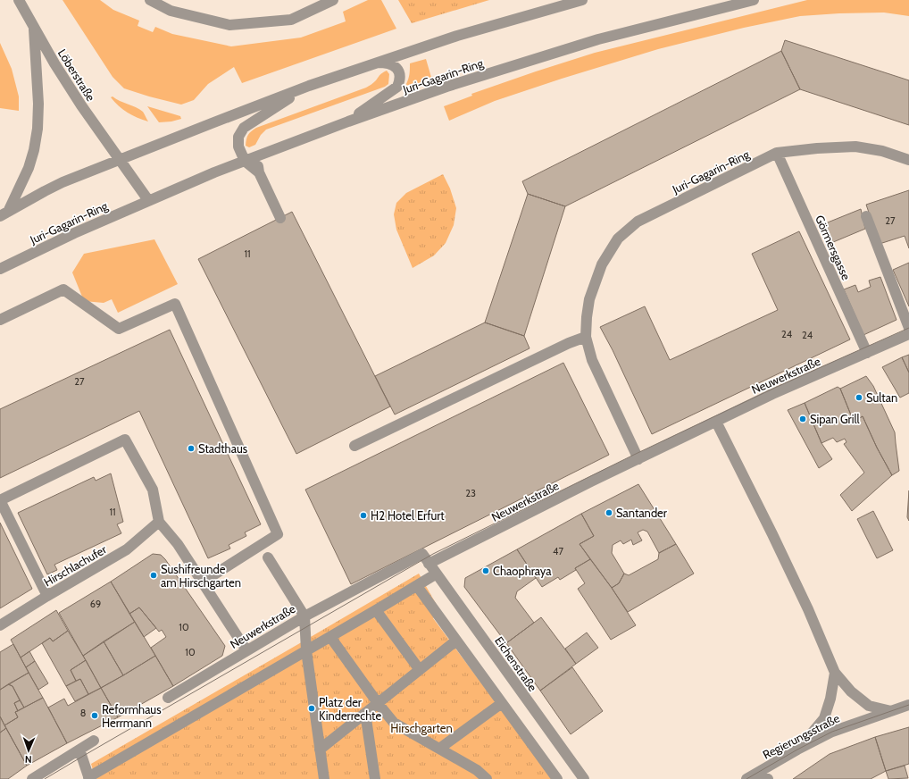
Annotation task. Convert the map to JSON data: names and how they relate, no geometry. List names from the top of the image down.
{
  "streets": {
    "street": [
      "Löberstraße",
      "Juri-Gagarin-Ring",
      "Görmersgasse",
      "Neuwerkstraße",
      "Hirschlachufer",
      "Eichenstraße",
      "Regierungsstraße"
    ]
  },
  "crossings": [
    ["Juri-Gagarin-Ring", "Görmersgasse"],
    ["Juri-Gagarin-Ring", "Neuwerkstraße"],
    ["Görmersgasse", "Neuwerkstraße"],
    ["Neuwerkstraße", "Eichenstraße"]
  ],
  "parks": ["Hirschgarten"],
  "places": [
    "Sultan",
    "Sipan Grill",
    "Stadthaus",
    "Santander",
    "H2 Hotel Erfurt",
    "Chaophraya",
    "Sushifreunde am Hirschgarten",
    "Platz der Kinderrechte",
    "Reformhaus Herrmann"
  ],
  "house_numbers": [
    "27",
    "11",
    "24",
    "24",
    "27",
    "23",
    "11",
    "47",
    "69",
    "10",
    "10",
    "8"
  ],
  "north": "bottom"
}
